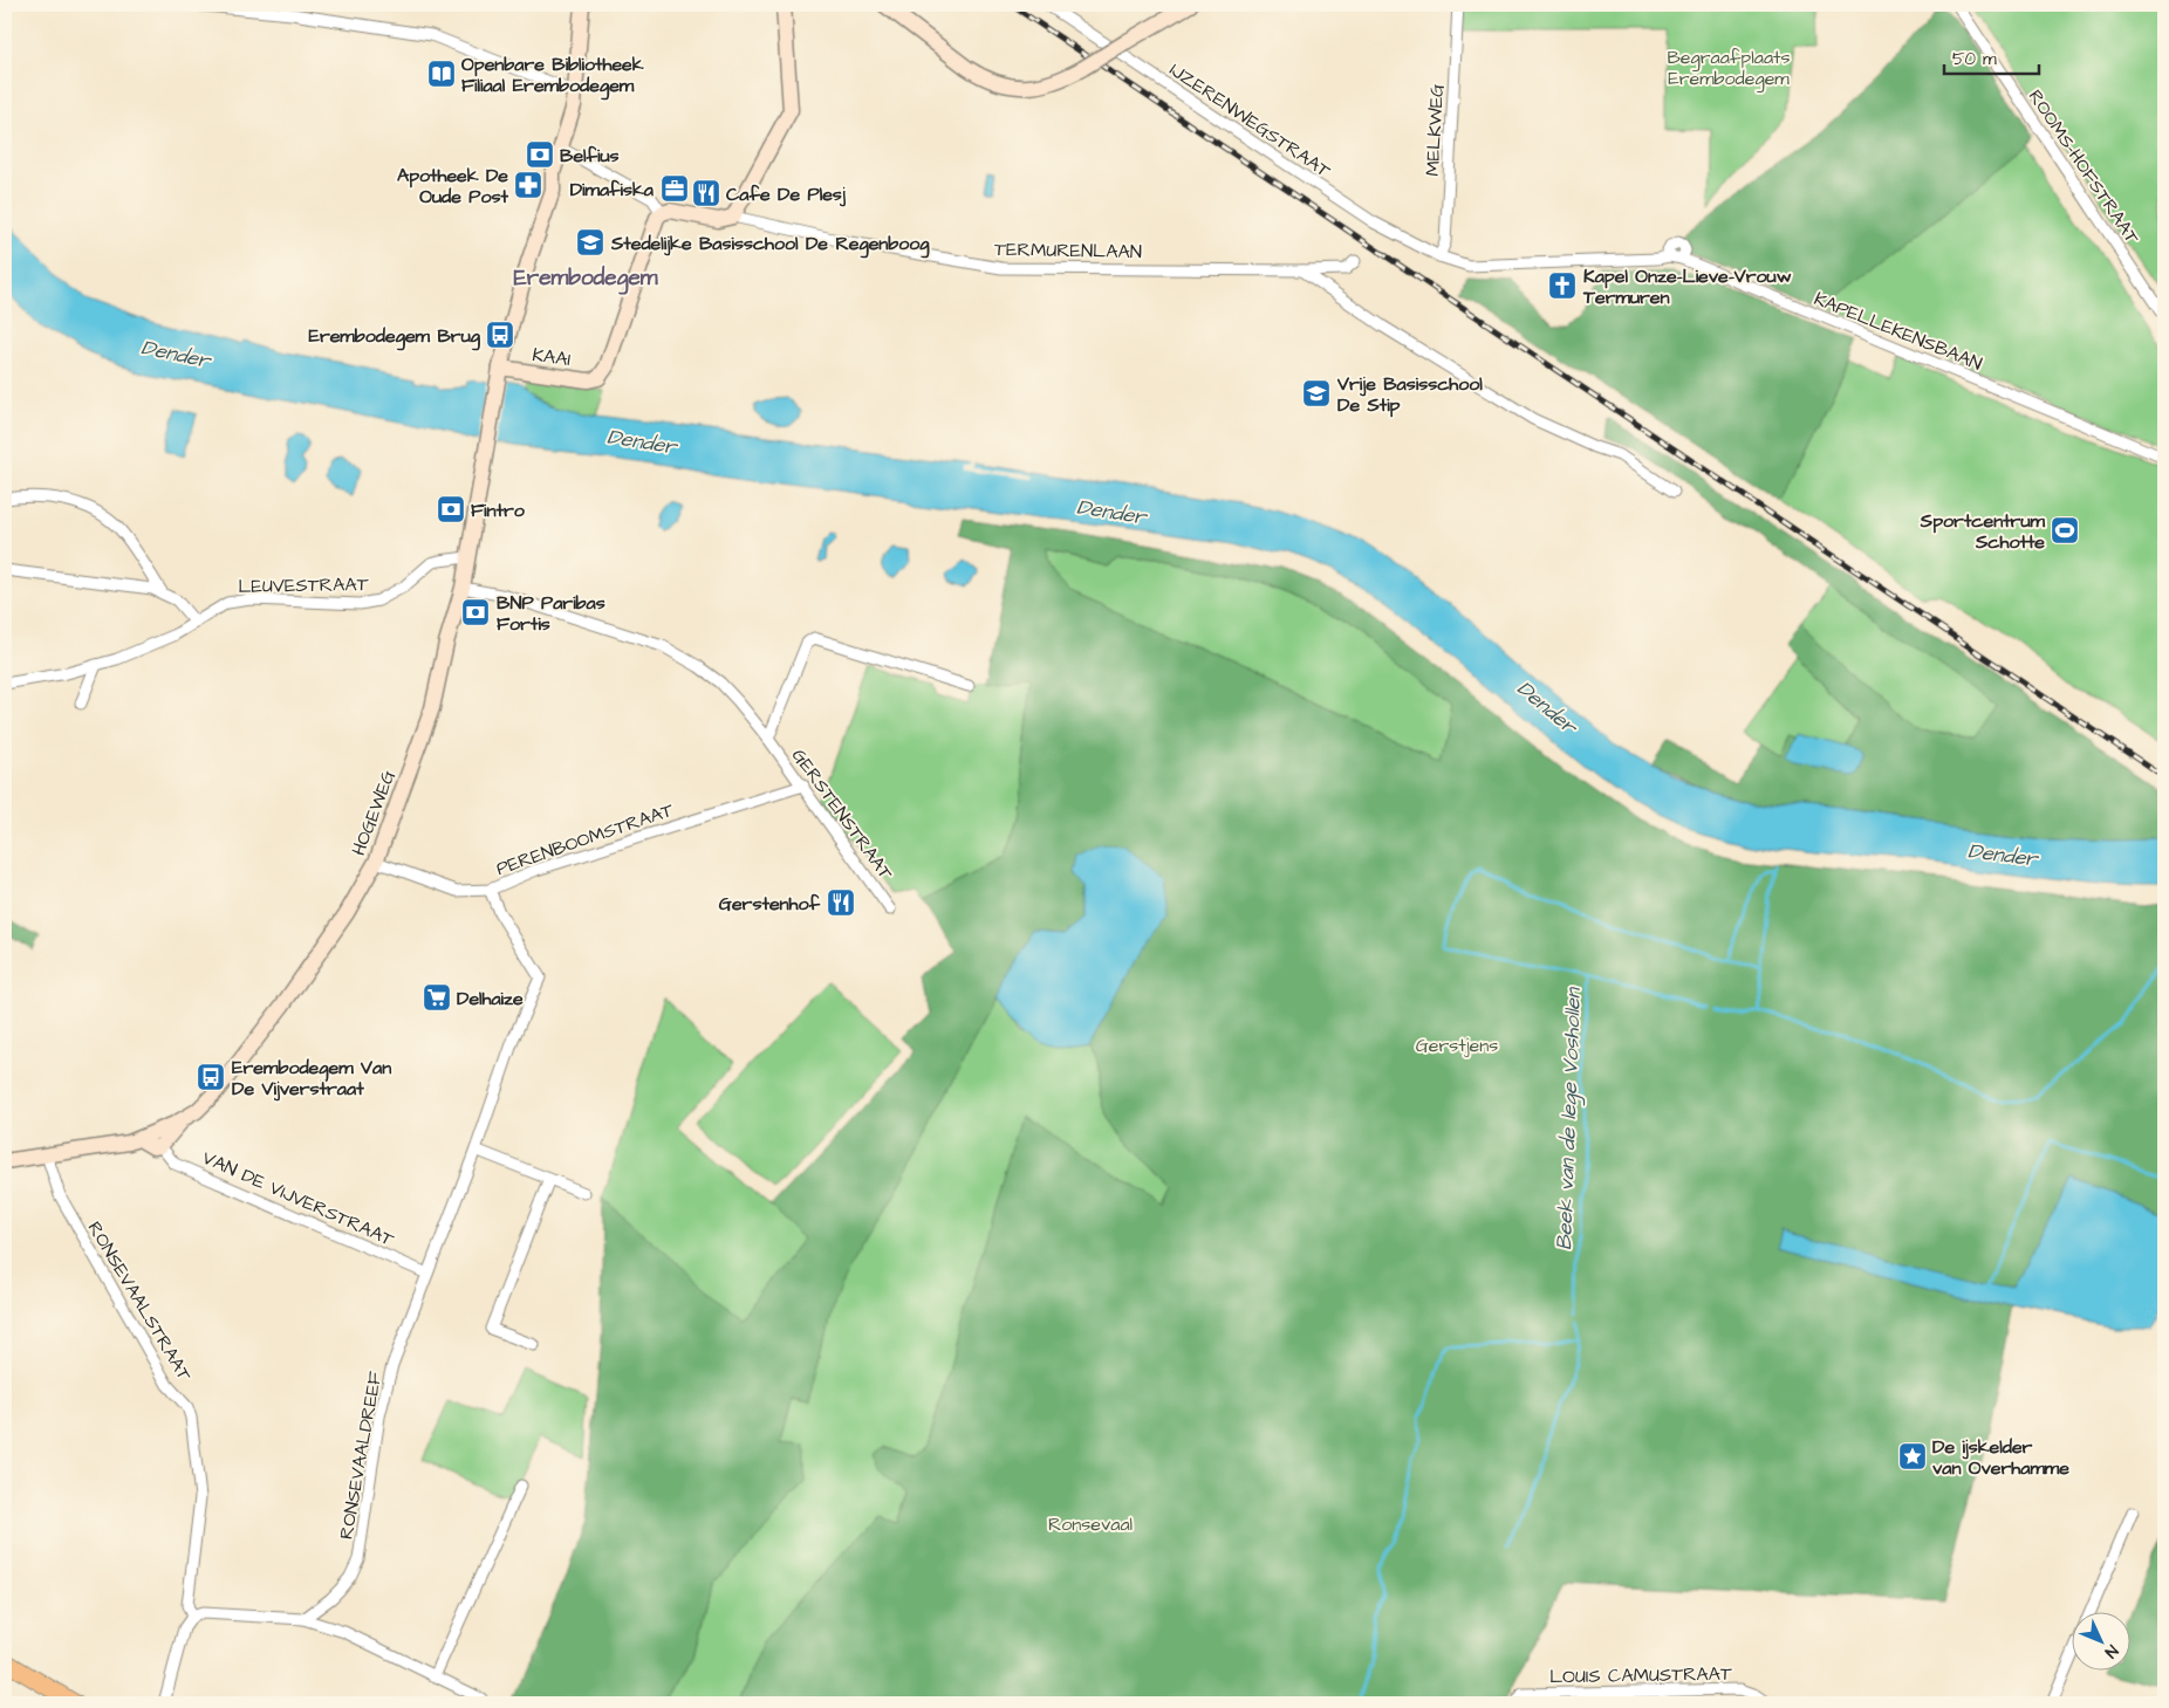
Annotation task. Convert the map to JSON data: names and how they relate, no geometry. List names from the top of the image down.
{
  "streets": {
    "street": [
      "IJZERENWEGSTRAAT",
      "MELKWEG",
      "ROOMS-HOFSTRAAT",
      "TERMURENLAAN",
      "KAPELLEKENSBAAN",
      "KAAI",
      "LEUVESTRAAT",
      "HOGEWEG",
      "GERSTENSTRAAT",
      "PERENBOOMSTRAAT",
      "VAN DE VIJVERSTRAAT",
      "RONSEVAALSTRAAT",
      "RONSEVAALDREEF",
      "LOUIS CAMUSTRAAT"
    ]
  },
  "crossings": [
    ["IJZERENWEGSTRAAT", "MELKWEG"],
    ["IJZERENWEGSTRAAT", "KAPELLEKENSBAAN"],
    ["MELKWEG", "KAPELLEKENSBAAN"],
    ["KAAI", "HOGEWEG"],
    ["LEUVESTRAAT", "HOGEWEG"],
    ["HOGEWEG", "GERSTENSTRAAT"],
    ["HOGEWEG", "PERENBOOMSTRAAT"],
    ["HOGEWEG", "VAN DE VIJVERSTRAAT"],
    ["HOGEWEG", "RONSEVAALSTRAAT"],
    ["GERSTENSTRAAT", "PERENBOOMSTRAAT"],
    ["PERENBOOMSTRAAT", "RONSEVAALDREEF"],
    ["VAN DE VIJVERSTRAAT", "RONSEVAALDREEF"]
  ],
  "districts": ["Erembodegem"],
  "water": ["Dender", "Beek van de lege Voshollen"],
  "parks": ["Begraafplaats Erembodegem", "Gerstjens", "Ronsevaal"],
  "places": {
    "library": ["Openbare Bibliotheek Filiaal Erembodegem"],
    "bank": ["Belfius", "Fintro", "BNP Paribas Fortis"],
    "pharmacy": ["Apotheek De Oude Post"],
    "office": ["Dimafiska"],
    "restaurant": ["Cafe De Plesj", "Gerstenhof"],
    "school or university": ["Stedelijke Basisschool De Regenboog", "Vrije Basisschool De Stip"],
    "church": ["Kapel Onze-Lieve-Vrouw Termuren"],
    "bus stop": ["Erembodegem Brug", "Erembodegem Van De Vijverstraat"],
    "sports": ["Sportcentrum Schotte"],
    "supermarket": ["Delhaize"],
    "place": ["De ijskelder van Overhamme"]
  },
  "scale_bar": "50 m",
  "north": "bottom right"
}
